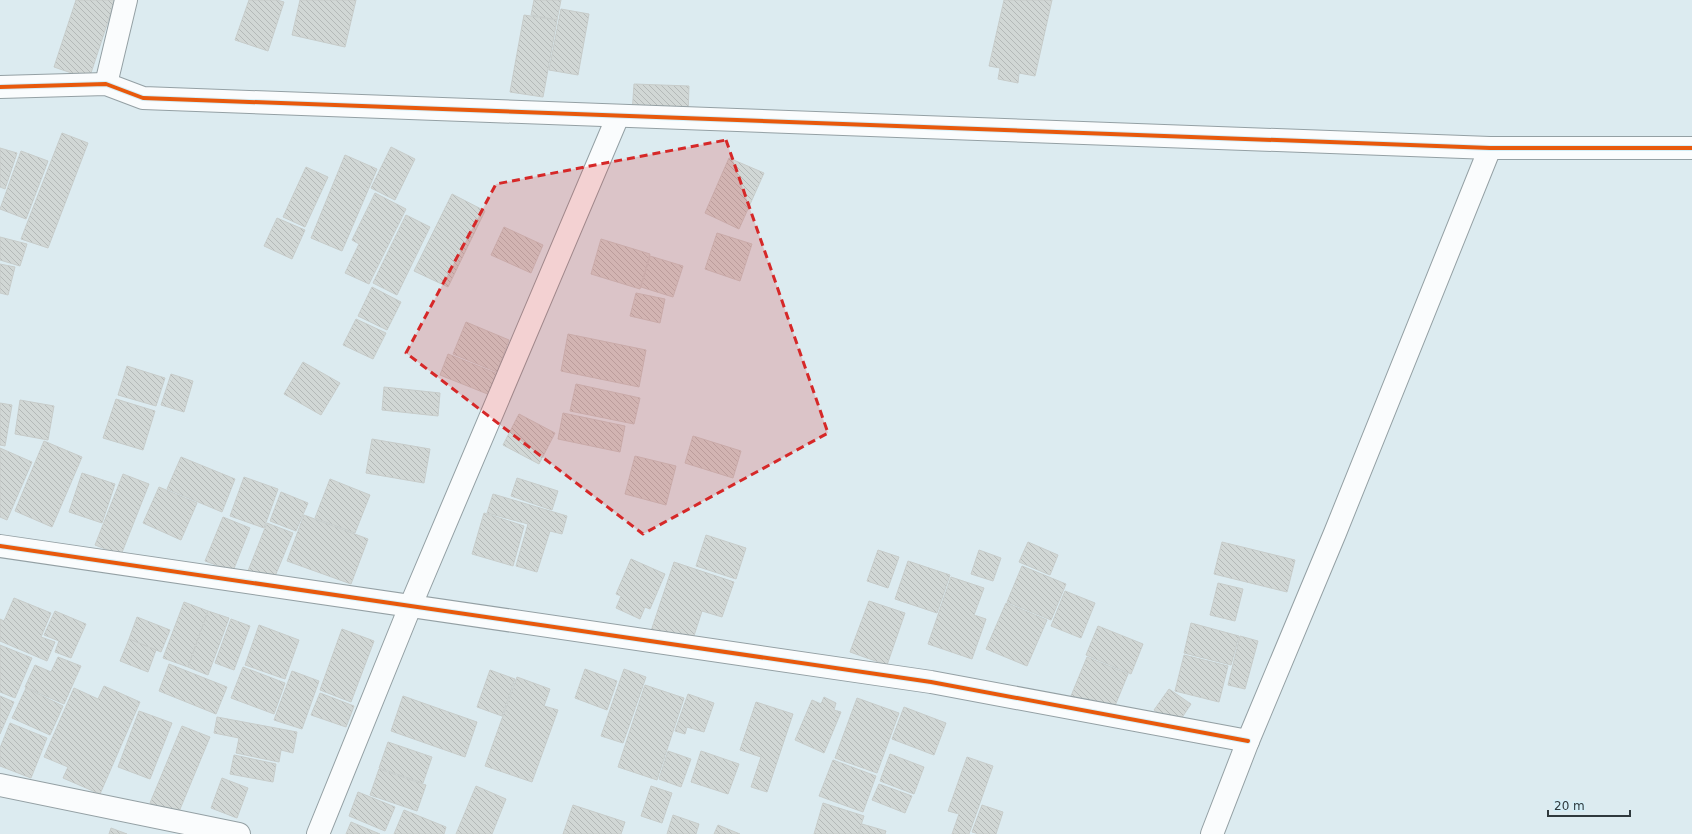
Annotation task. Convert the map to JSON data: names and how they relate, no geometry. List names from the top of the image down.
{
  "scale_bar": "20 m"
}
